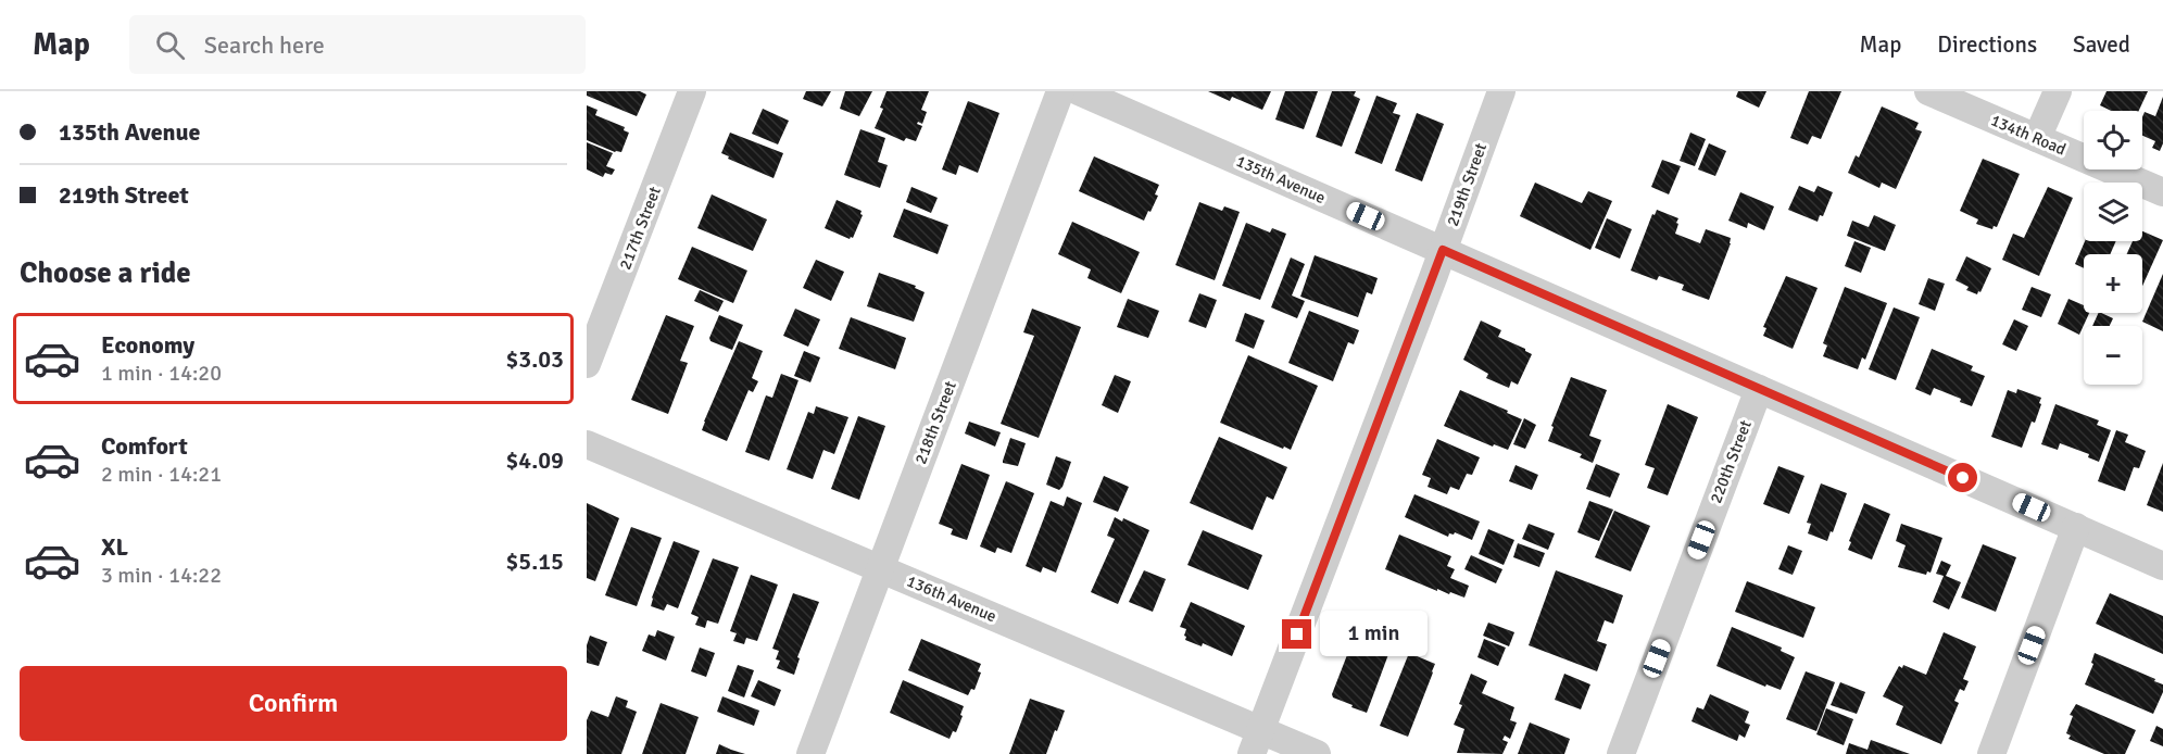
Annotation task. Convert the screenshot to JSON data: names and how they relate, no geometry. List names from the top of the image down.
{
  "streets": {
    "street": [
      "134th Road",
      "135th Avenue",
      "219th Street",
      "217th Street",
      "218th Street",
      "220th Street",
      "136th Avenue"
    ]
  },
  "crossings": [
    ["135th Avenue", "219th Street"],
    ["135th Avenue", "220th Street"],
    ["219th Street", "136th Avenue"],
    ["218th Street", "136th Avenue"]
  ],
  "page": {
    "header": "Map",
    "search": "Search here",
    "nav": ["Map", "Directions", "Saved"],
    "banner": ["135th Avenue", "219th Street"],
    "map_buttons": ["+", "−"],
    "heading": "Choose a ride",
    "list": [
      {
        "name": "Economy",
        "note": "1 min · 14:20",
        "value": "$3.03"
      },
      {
        "name": "Comfort",
        "note": "2 min · 14:21",
        "value": "$4.09"
      },
      {
        "name": "XL",
        "note": "3 min · 14:22",
        "value": "$5.15"
      }
    ],
    "bubble": "1 min",
    "buttons": "Confirm"
  }
}
